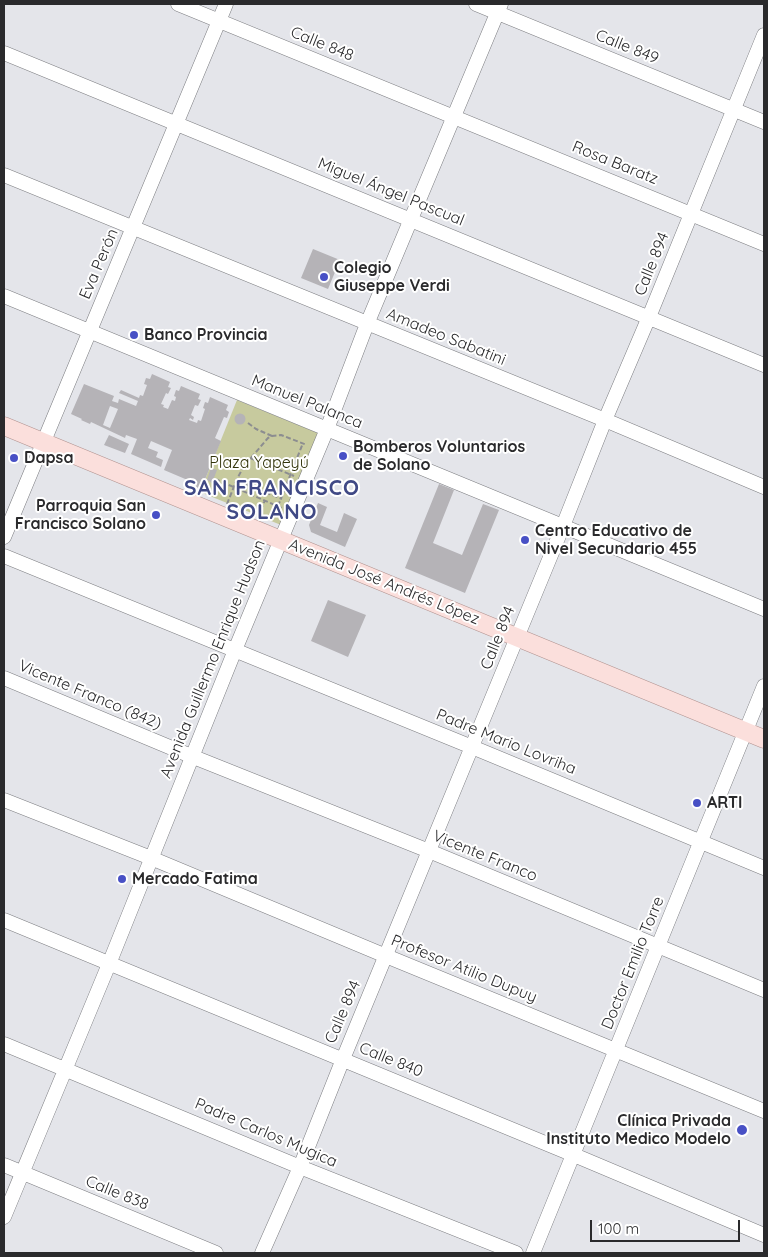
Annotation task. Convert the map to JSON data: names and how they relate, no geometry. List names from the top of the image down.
{
  "streets": {
    "main road": ["Avenida José Andrés López"],
    "street": [
      "Calle 848",
      "Calle 849",
      "Rosa Baratz",
      "Miguel Ángel Pascual",
      "Eva Perón",
      "Calle 894",
      "Amadeo Sabatini",
      "Manuel Palanca",
      "Avenida Guillermo Enrique Hudson",
      "Vicente Franco (842)",
      "Padre Mario Lovriha",
      "Vicente Franco",
      "Doctor Emilio Torre",
      "Profesor Atilio Dupuy",
      "Calle 840",
      "Padre Carlos Mugica",
      "Calle 838"
    ]
  },
  "crossings": [
    ["Calle 848", "Rosa Baratz"],
    ["Calle 848", "Eva Perón"],
    ["Calle 848", "Avenida Guillermo Enrique Hudson"],
    ["Calle 849", "Calle 894"],
    ["Calle 849", "Avenida Guillermo Enrique Hudson"],
    ["Rosa Baratz", "Calle 894"],
    ["Rosa Baratz", "Avenida Guillermo Enrique Hudson"],
    ["Miguel Ángel Pascual", "Eva Perón"],
    ["Miguel Ángel Pascual", "Calle 894"],
    ["Miguel Ángel Pascual", "Avenida Guillermo Enrique Hudson"],
    ["Eva Perón", "Amadeo Sabatini"],
    ["Eva Perón", "Manuel Palanca"],
    ["Eva Perón", "Avenida José Andrés López"],
    ["Calle 894", "Amadeo Sabatini"],
    ["Calle 894", "Manuel Palanca"],
    ["Calle 894", "Avenida José Andrés López"],
    ["Calle 894", "Padre Mario Lovriha"],
    ["Calle 894", "Vicente Franco"],
    ["Calle 894", "Profesor Atilio Dupuy"],
    ["Calle 894", "Calle 840"],
    ["Calle 894", "Padre Carlos Mugica"],
    ["Amadeo Sabatini", "Avenida Guillermo Enrique Hudson"],
    ["Manuel Palanca", "Avenida Guillermo Enrique Hudson"],
    ["Avenida José Andrés López", "Avenida Guillermo Enrique Hudson"],
    ["Avenida José Andrés López", "Doctor Emilio Torre"],
    ["Avenida Guillermo Enrique Hudson", "Vicente Franco (842)"],
    ["Avenida Guillermo Enrique Hudson", "Padre Mario Lovriha"],
    ["Avenida Guillermo Enrique Hudson", "Vicente Franco"],
    ["Avenida Guillermo Enrique Hudson", "Profesor Atilio Dupuy"],
    ["Avenida Guillermo Enrique Hudson", "Calle 840"],
    ["Avenida Guillermo Enrique Hudson", "Padre Carlos Mugica"],
    ["Avenida Guillermo Enrique Hudson", "Calle 838"],
    ["Vicente Franco (842)", "Vicente Franco"],
    ["Padre Mario Lovriha", "Doctor Emilio Torre"],
    ["Vicente Franco", "Doctor Emilio Torre"],
    ["Doctor Emilio Torre", "Profesor Atilio Dupuy"],
    ["Doctor Emilio Torre", "Calle 840"]
  ],
  "districts": ["SAN FRANCISCO SOLANO"],
  "parks": ["Plaza Yapeyú"],
  "places": [
    "Colegio Giuseppe Verdi",
    "Banco Provincia",
    "Bomberos Voluntarios de Solano",
    "Dapsa",
    "Parroquia San Francisco Solano",
    "Centro Educativo de Nivel Secundario 455",
    "ARTI",
    "Mercado Fatima",
    "Clínica Privada Instituto Medico Modelo"
  ],
  "scale_bar": "100 m"
}
